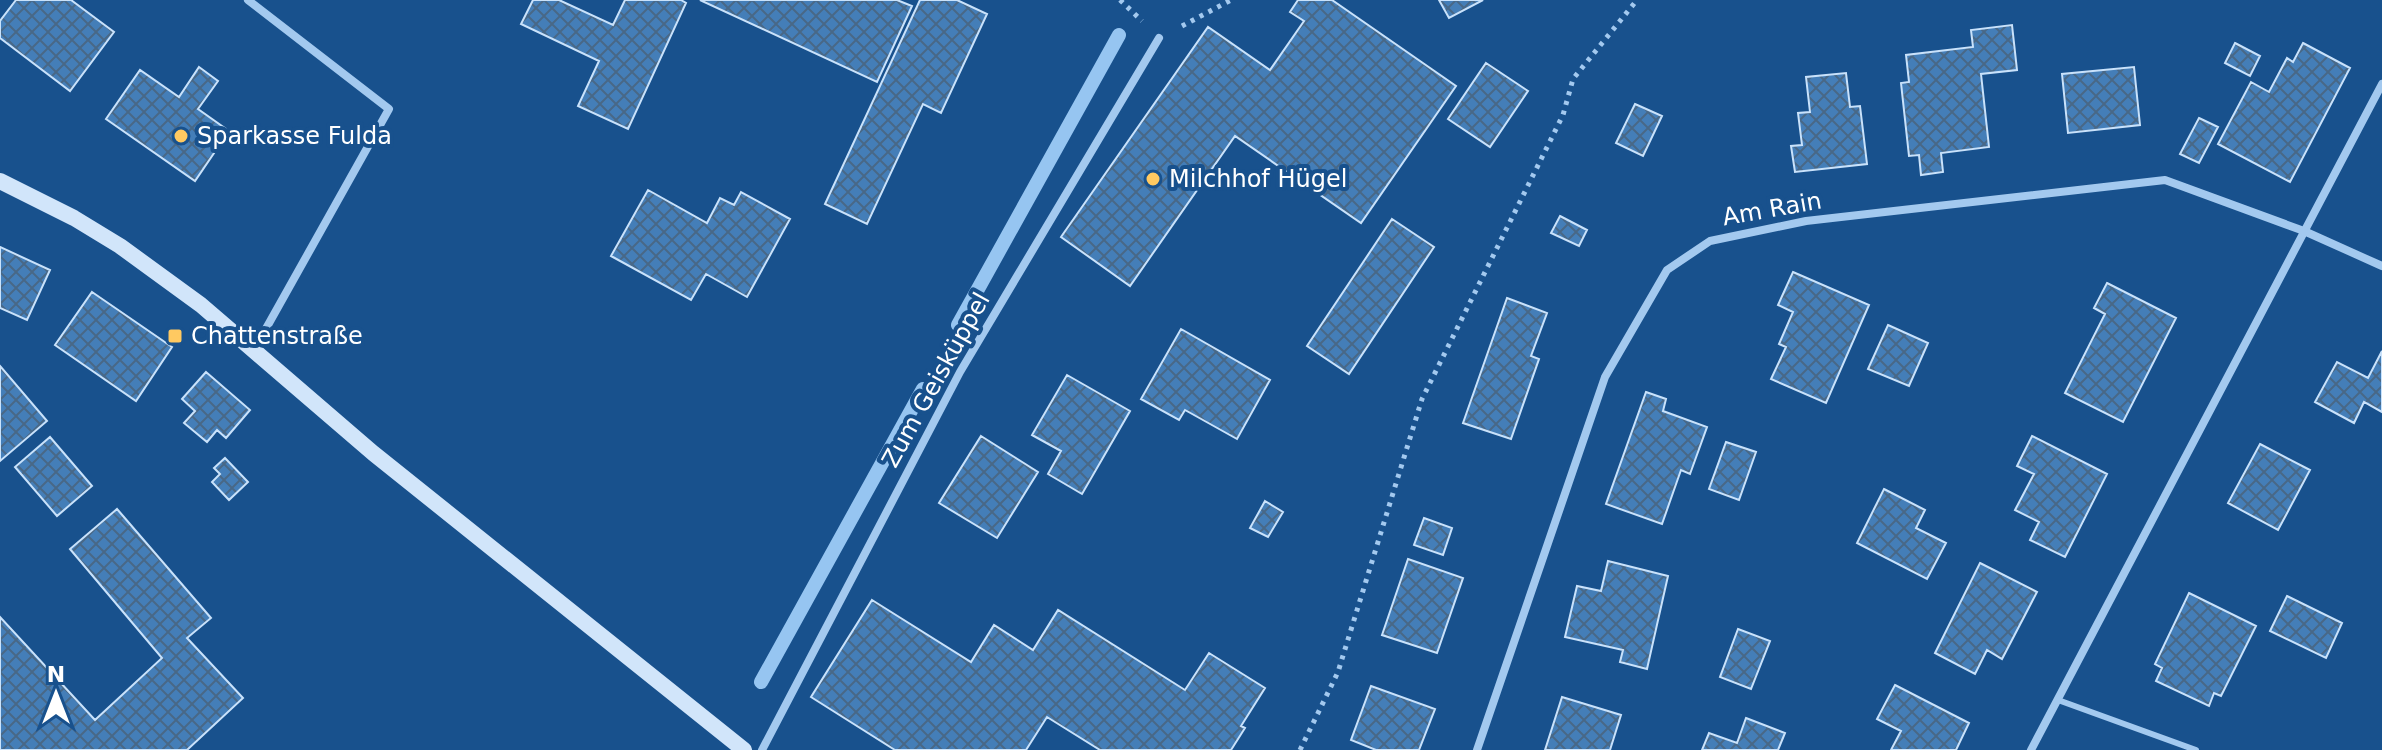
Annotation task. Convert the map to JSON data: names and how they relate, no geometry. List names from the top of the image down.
{
  "streets": {
    "street": ["Am Rain", "Zum Geisküppel"]
  },
  "places": {
    "other": ["Sparkasse Fulda", "Milchhof Hügel"],
    "transit": ["Chattenstraße"]
  },
  "north": "top"
}
